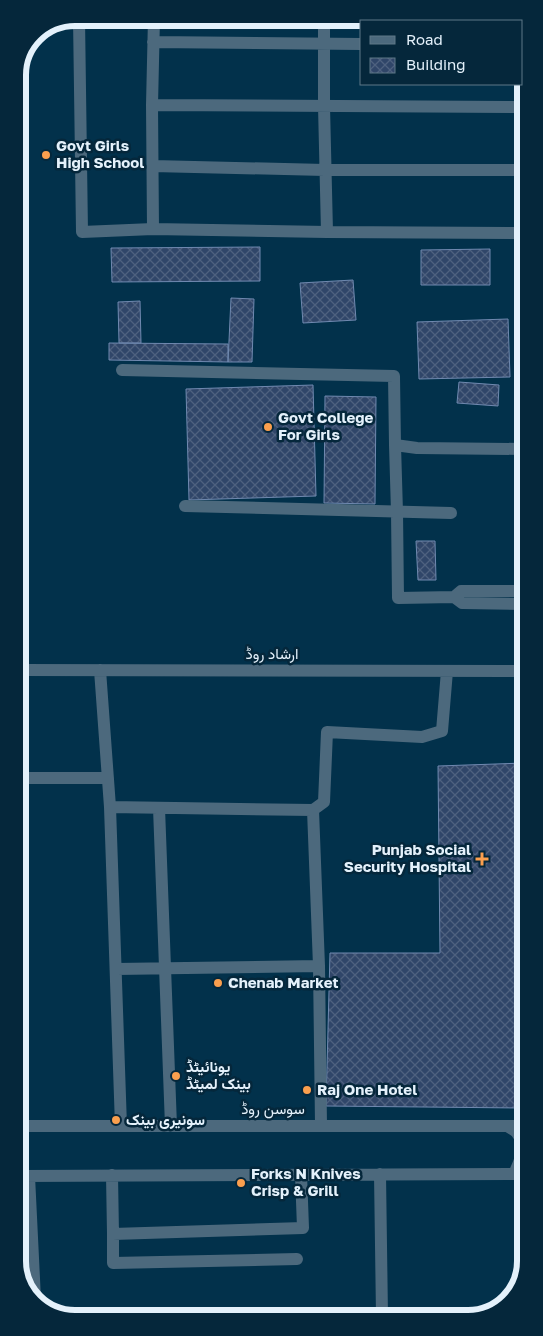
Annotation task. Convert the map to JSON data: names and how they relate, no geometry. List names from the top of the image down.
{
  "streets": {
    "street": ["ارشاد روڈ", "سوسن روڈ"]
  },
  "places": {
    "other": [
      "Govt Girls High School",
      "Govt College For Girls",
      "Chenab Market",
      "یونائیٹڈ بینک لمیٹڈ",
      "Raj One Hotel",
      "سونیری بینک",
      "Forks N Knives Crisp & Grill"
    ],
    "health": ["Punjab Social Security Hospital"]
  },
  "legend": ["Road", "Building"]
}
